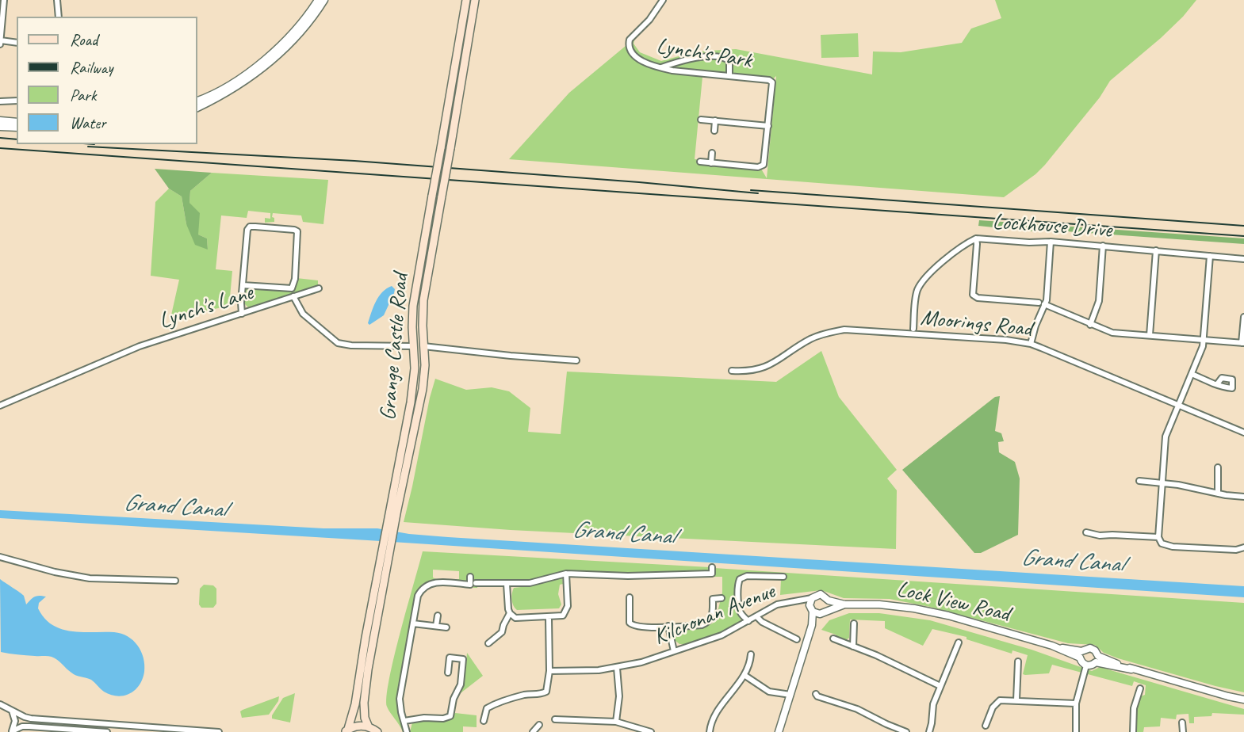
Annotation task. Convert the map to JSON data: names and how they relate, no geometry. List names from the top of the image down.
{
  "streets": {
    "main road": ["Grange Castle Road"],
    "street": [
      "Lynch's Park",
      "Lockhouse Drive",
      "Lynch's Lane",
      "Moorings Road",
      "Lock View Road",
      "Kilcronan Avenue"
    ]
  },
  "crossings": [
    ["Lock View Road", "Kilcronan Avenue"]
  ],
  "water": ["Grand Canal"],
  "legend": [
    "Road",
    "Railway",
    "Park",
    "Water"
  ]
}
